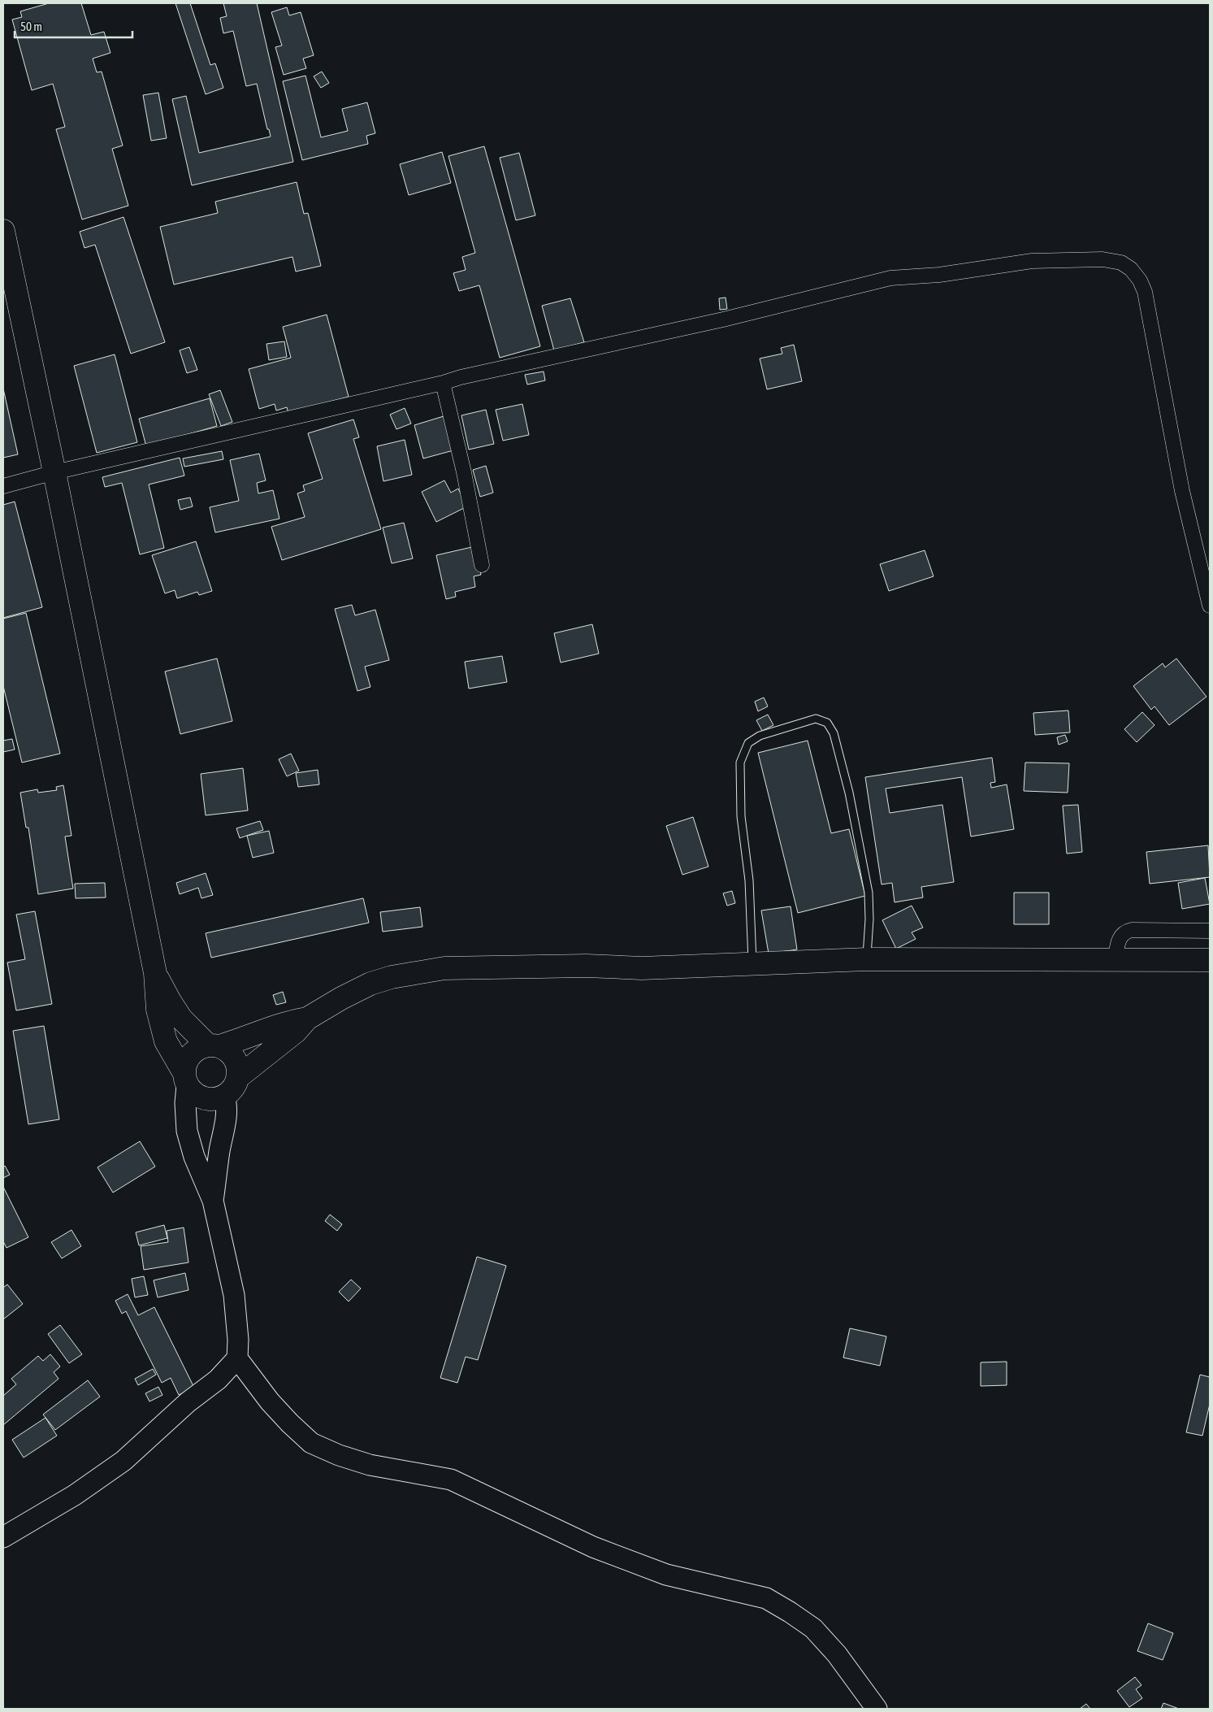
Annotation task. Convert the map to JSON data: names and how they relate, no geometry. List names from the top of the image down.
{
  "scale_bar": "50 m"
}
